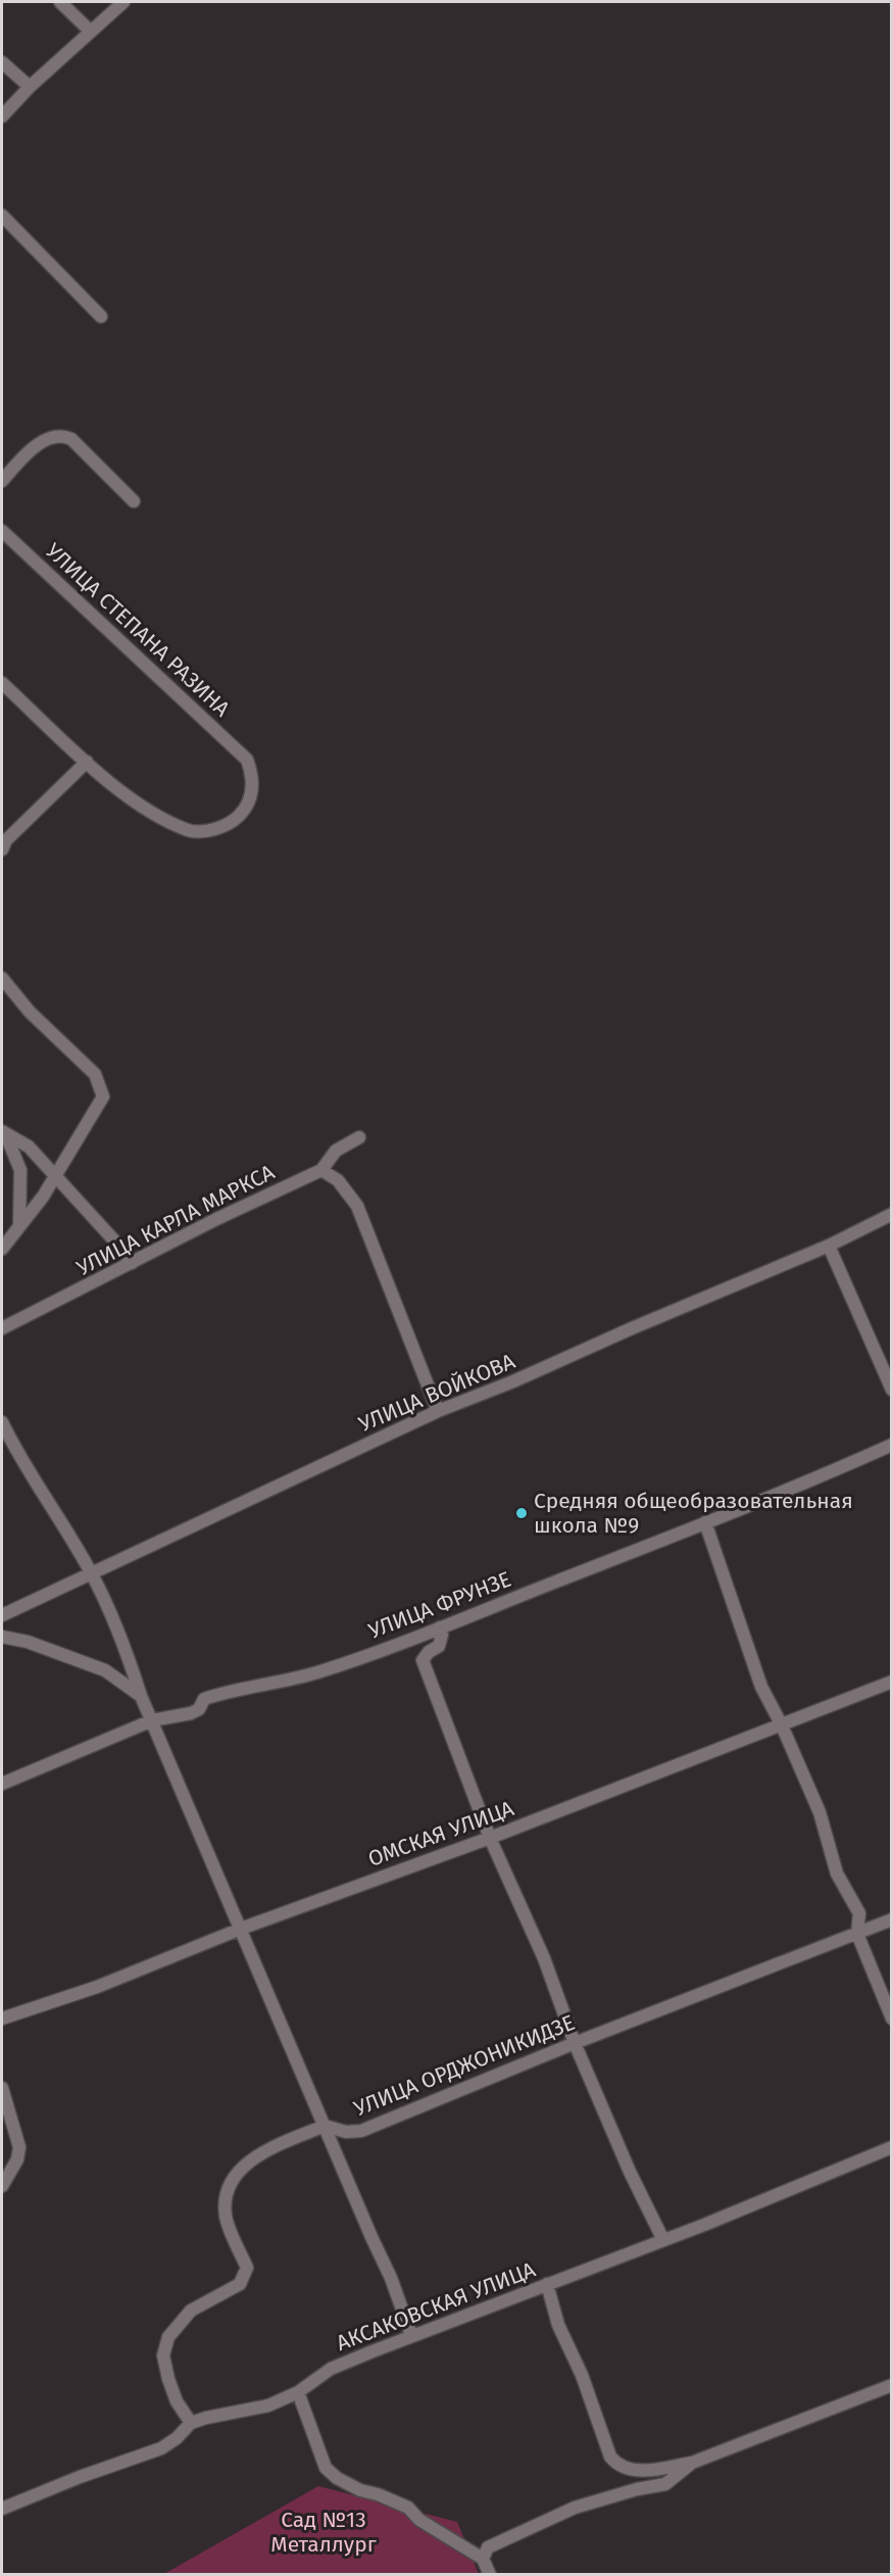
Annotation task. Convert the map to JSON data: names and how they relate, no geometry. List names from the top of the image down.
{
  "streets": {
    "street": [
      "УЛИЦА СТЕПАНА РАЗИНА",
      "УЛИЦА КАРЛА МАРКСА",
      "УЛИЦА ВОЙКОВА",
      "УЛИЦА ФРУНЗЕ",
      "ОМСКАЯ УЛИЦА",
      "УЛИЦА ОРДЖОНИКИДЗЕ",
      "АКСАКОВСКАЯ УЛИЦА"
    ]
  },
  "parks": ["Сад №13 Металлург"],
  "places": ["Средняя общеобразовательная школа №9"]
}
